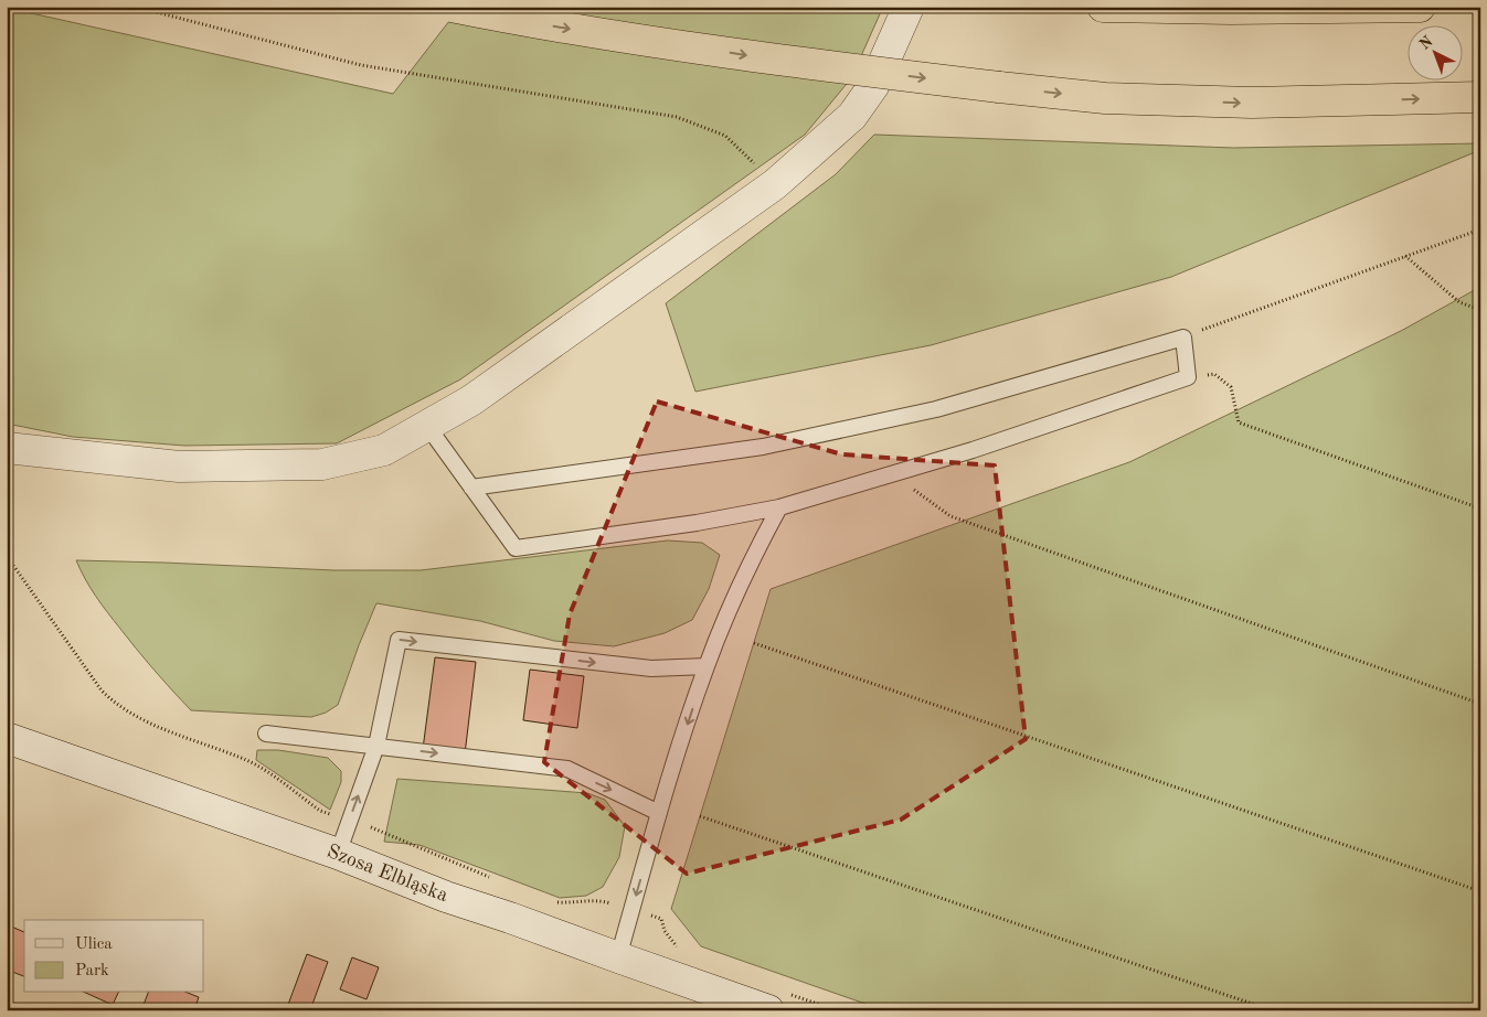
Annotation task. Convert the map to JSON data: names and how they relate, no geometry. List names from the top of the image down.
{
  "streets": {
    "street": ["Szosa Elbląska"]
  },
  "legend": ["Ulica", "Park"],
  "north": "top left"
}
